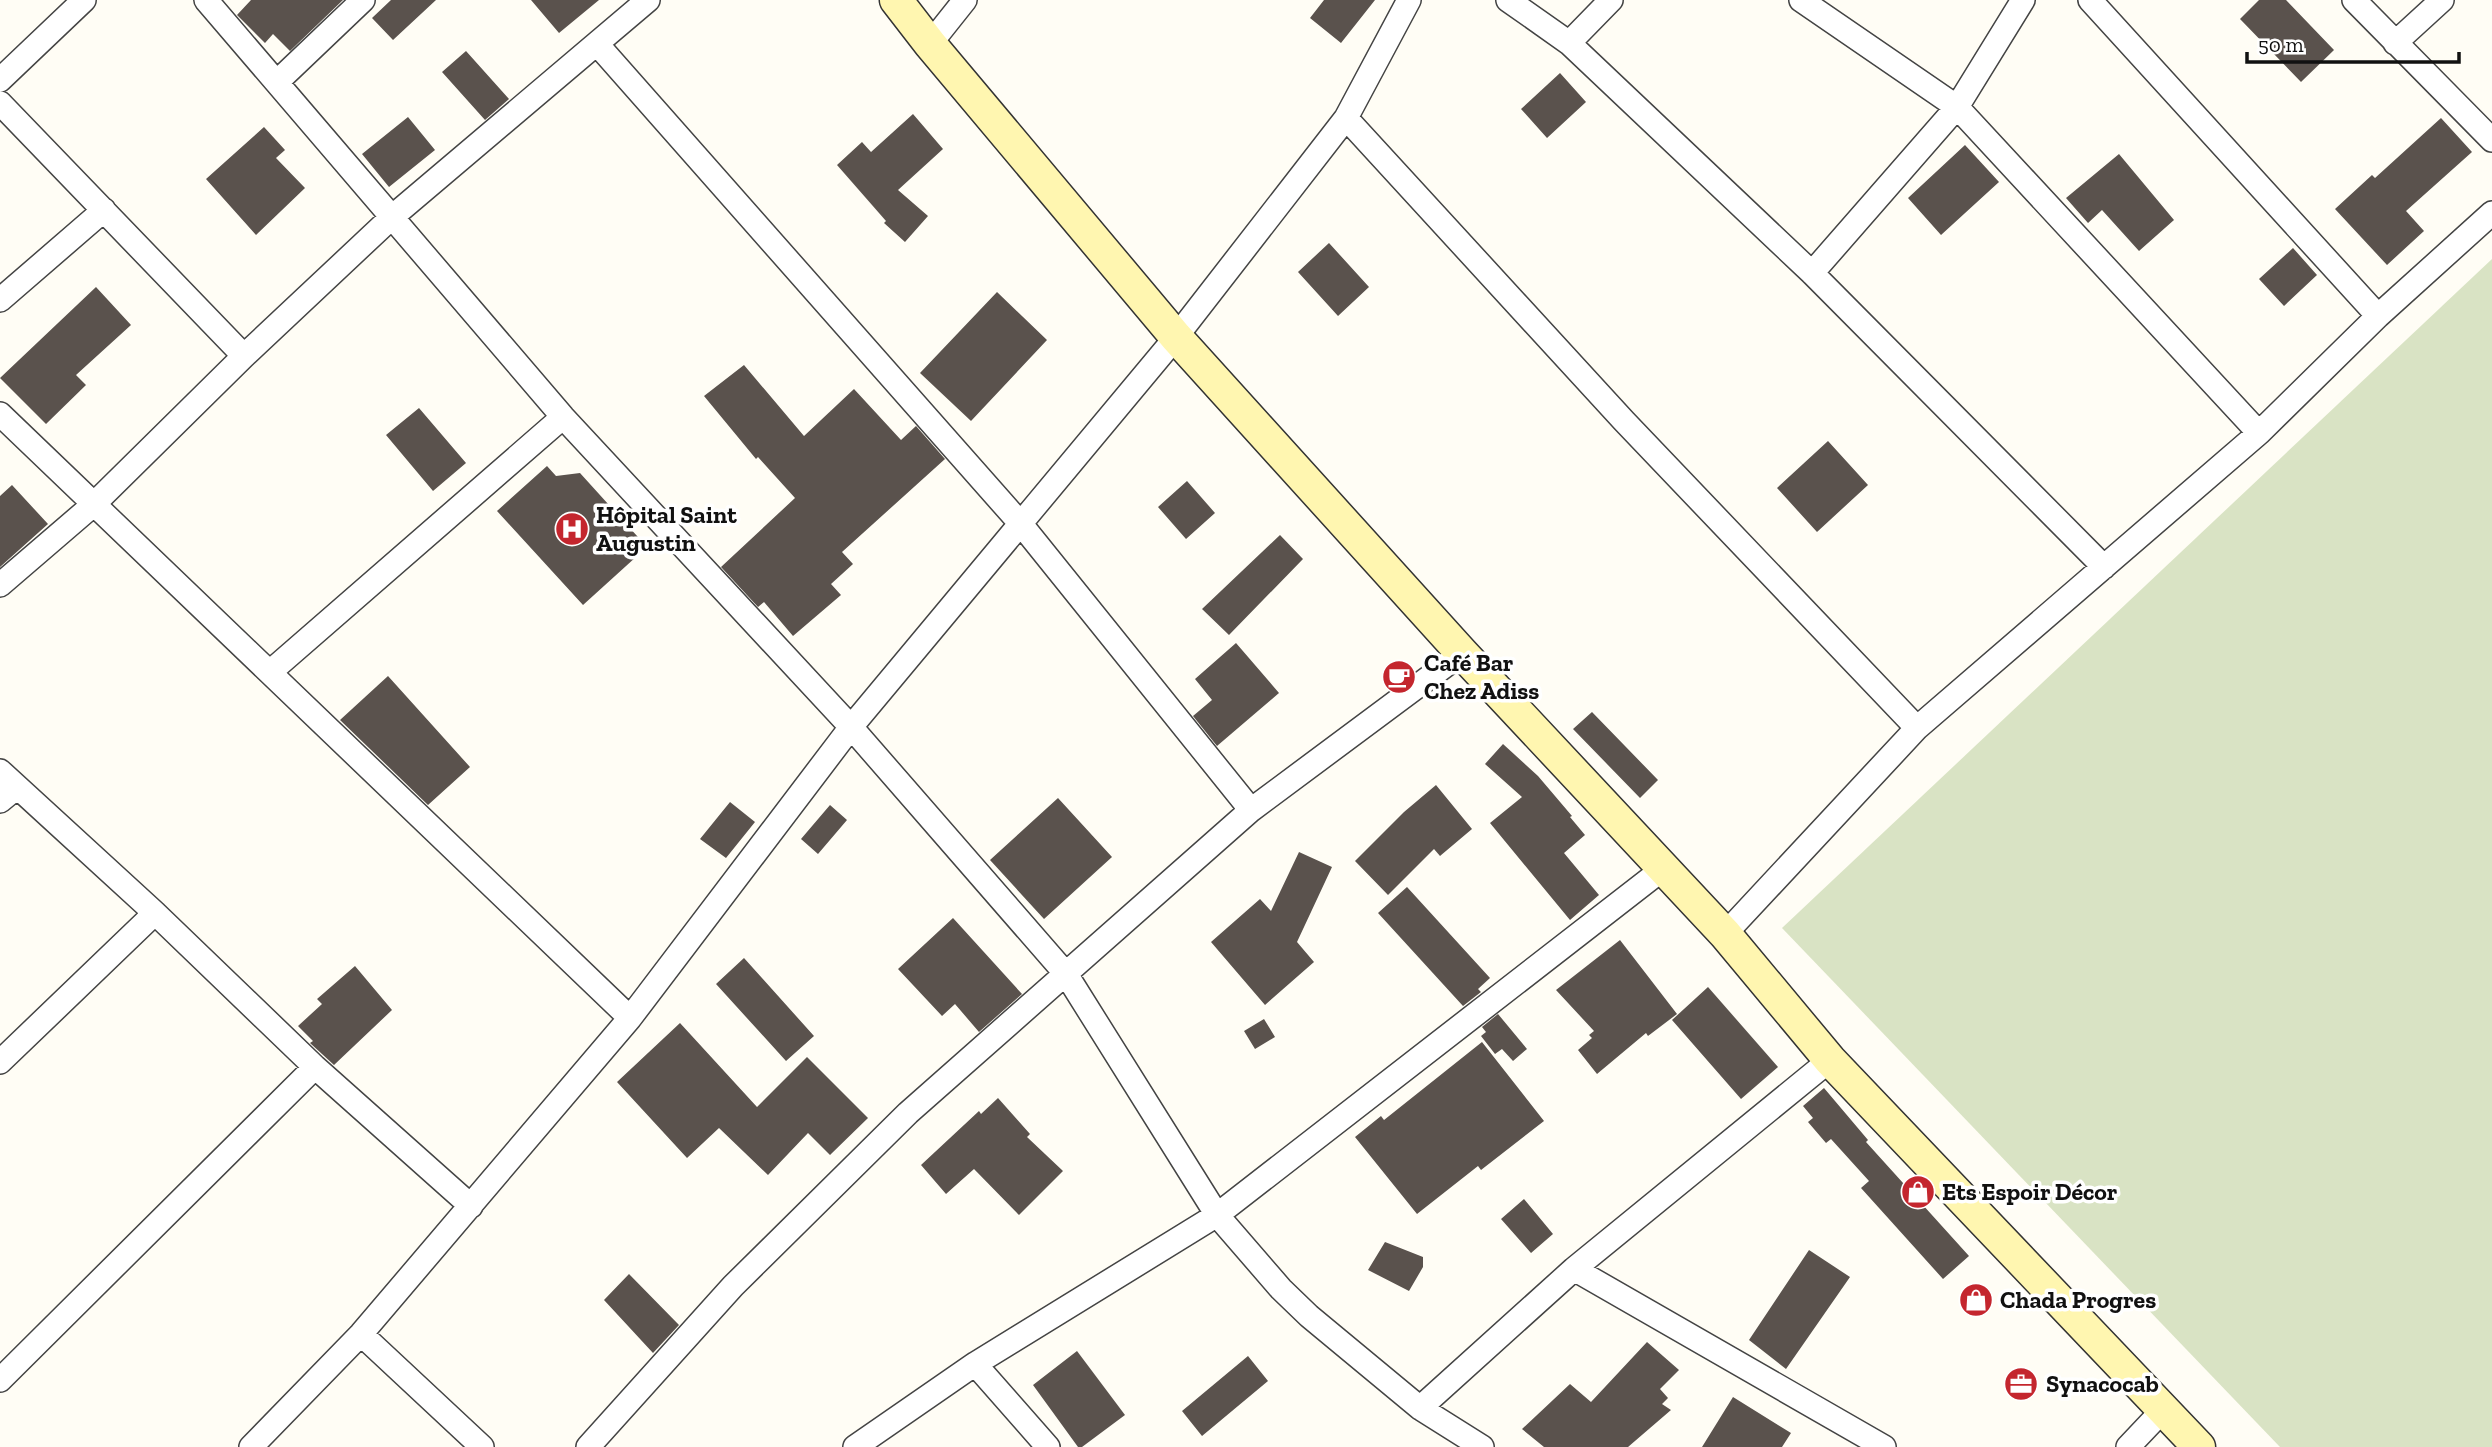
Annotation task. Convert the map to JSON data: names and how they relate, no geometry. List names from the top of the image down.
{
  "places": {
    "hospital": ["Hôpital Saint Augustin"],
    "cafe": ["Café Bar Chez Adiss"],
    "shop": ["Ets Espoir Décor", "Chada Progres"],
    "office": ["Synacocab"]
  },
  "scale_bar": "50 m"
}
